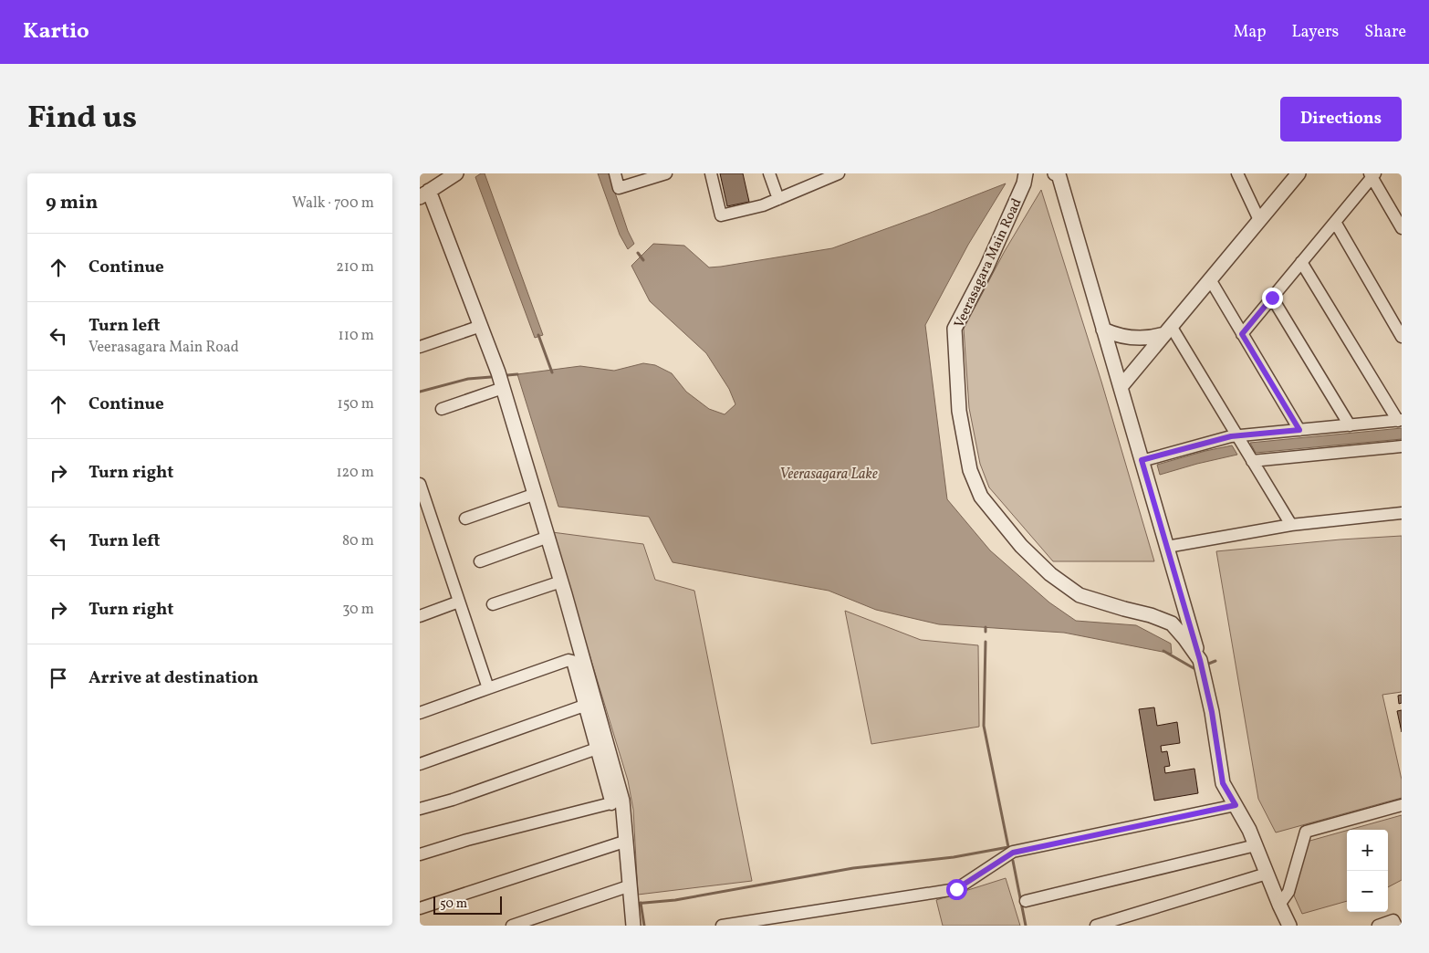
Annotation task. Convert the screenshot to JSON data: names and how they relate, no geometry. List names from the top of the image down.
{
  "streets": {
    "street": ["Veerasagara Main Road"]
  },
  "water": ["Veerasagara Lake"],
  "scale_bar": "50 m",
  "page": {
    "header": "Kartio",
    "nav": ["Map", "Layers", "Share"],
    "title": "Find us",
    "buttons": "Directions",
    "heading": ["9 min", "Walk · 700 m"],
    "list": [
      ["Continue", "210 m"],
      ["Turn left", "Veerasagara Main Road", "110 m"],
      ["Continue", "150 m"],
      ["Turn right", "120 m"],
      ["Turn left", "80 m"],
      ["Turn right", "30 m"],
      "Arrive at destination"
    ],
    "map_buttons": ["+", "−"],
    "scale": "50 m"
  }
}
